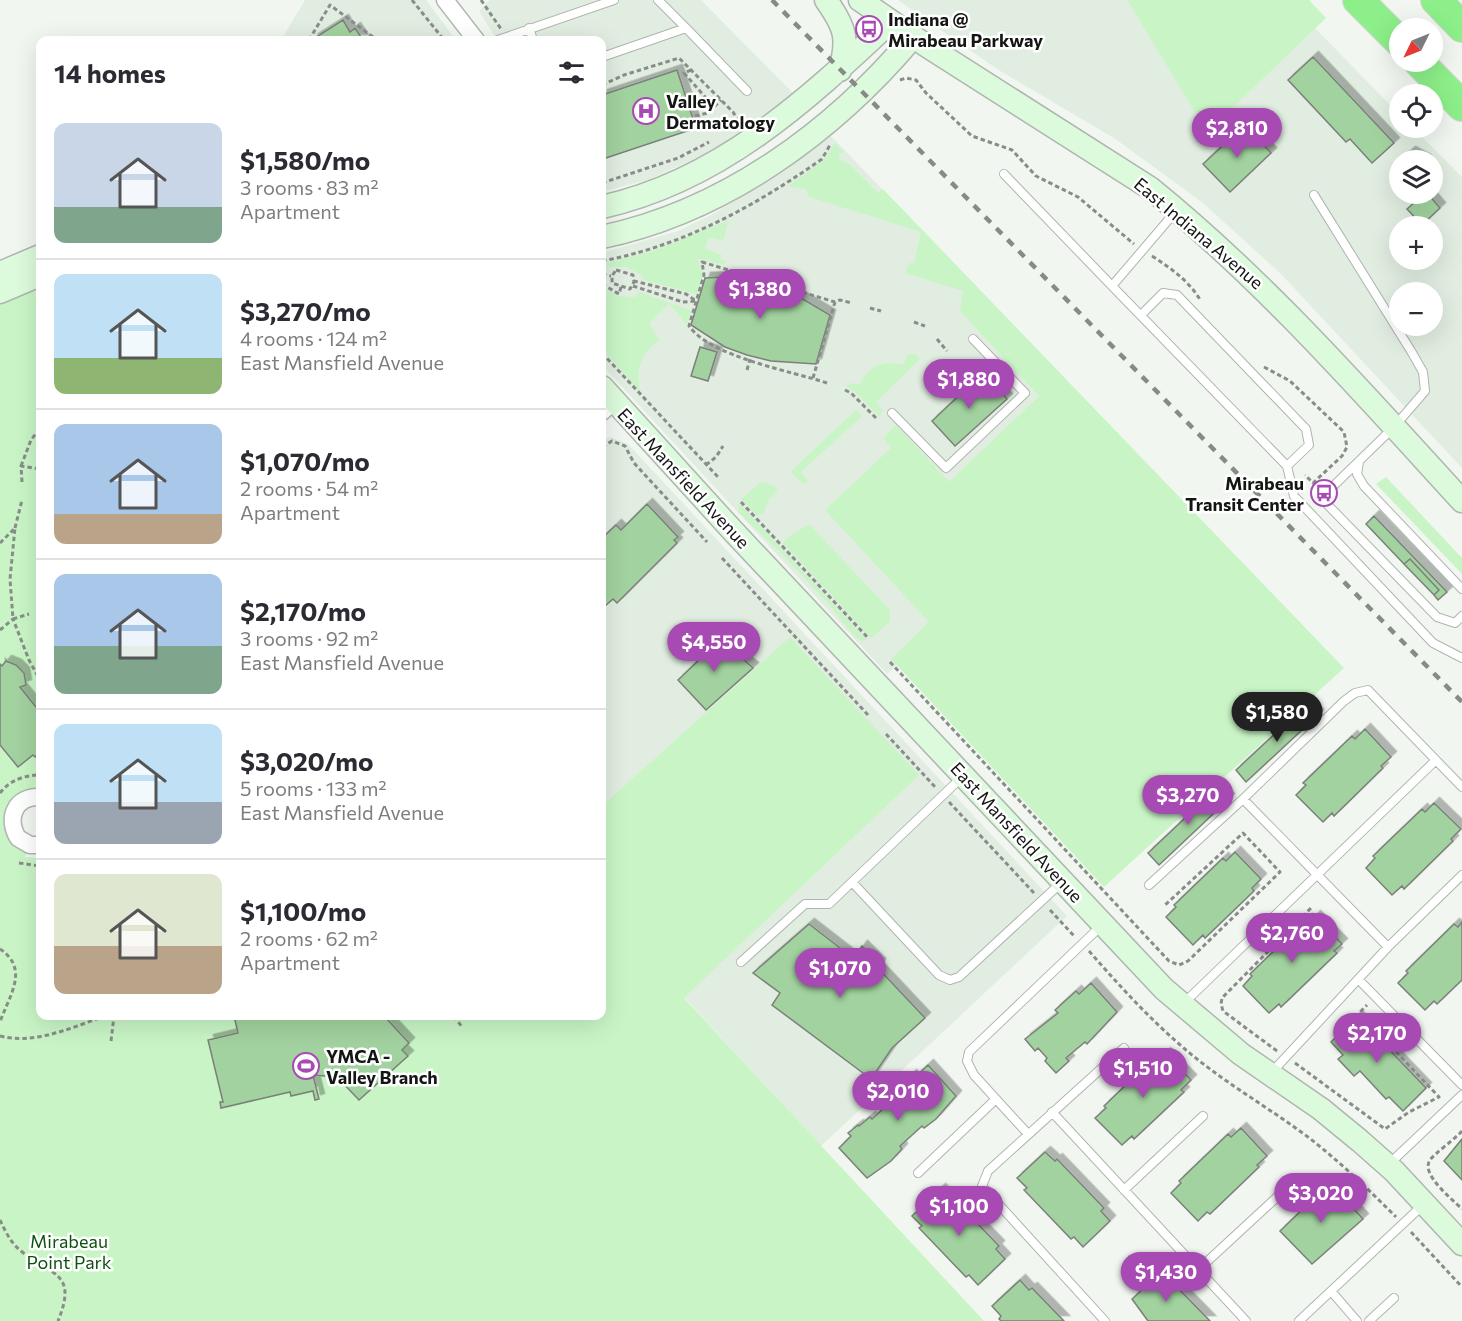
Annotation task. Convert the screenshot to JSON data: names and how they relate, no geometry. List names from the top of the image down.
{
  "streets": {
    "street": ["East Indiana Avenue", "East Mansfield Avenue"]
  },
  "parks": ["Mirabeau Point Park"],
  "places": {
    "bus stop": ["Indiana @ Mirabeau Parkway", "Mirabeau Transit Center"],
    "hospital": ["Valley Dermatology"],
    "sports": ["YMCA - Valley Branch"]
  },
  "north": "bottom left",
  "page": {
    "map_buttons": ["+", "−"],
    "heading": "14 homes",
    "price": [
      "$2,810",
      "$1,380",
      "$1,880",
      "$4,550",
      "$1,580",
      "$3,270",
      "$2,760",
      "$1,070",
      "$2,170",
      "$1,510",
      "$2,010",
      "$3,020",
      "$1,100",
      "$1,430"
    ],
    "list": [
      {
        "name": "$1,580/mo",
        "note": "3 rooms · 83 m² · Apartment"
      },
      {
        "name": "$3,270/mo",
        "note": "4 rooms · 124 m² · East Mansfield Avenue"
      },
      {
        "name": "$1,070/mo",
        "note": "2 rooms · 54 m² · Apartment"
      },
      {
        "name": "$2,170/mo",
        "note": "3 rooms · 92 m² · East Mansfield Avenue"
      },
      {
        "name": "$3,020/mo",
        "note": "5 rooms · 133 m² · East Mansfield Avenue"
      },
      {
        "name": "$1,100/mo",
        "note": "2 rooms · 62 m² · Apartment"
      }
    ]
  }
}
